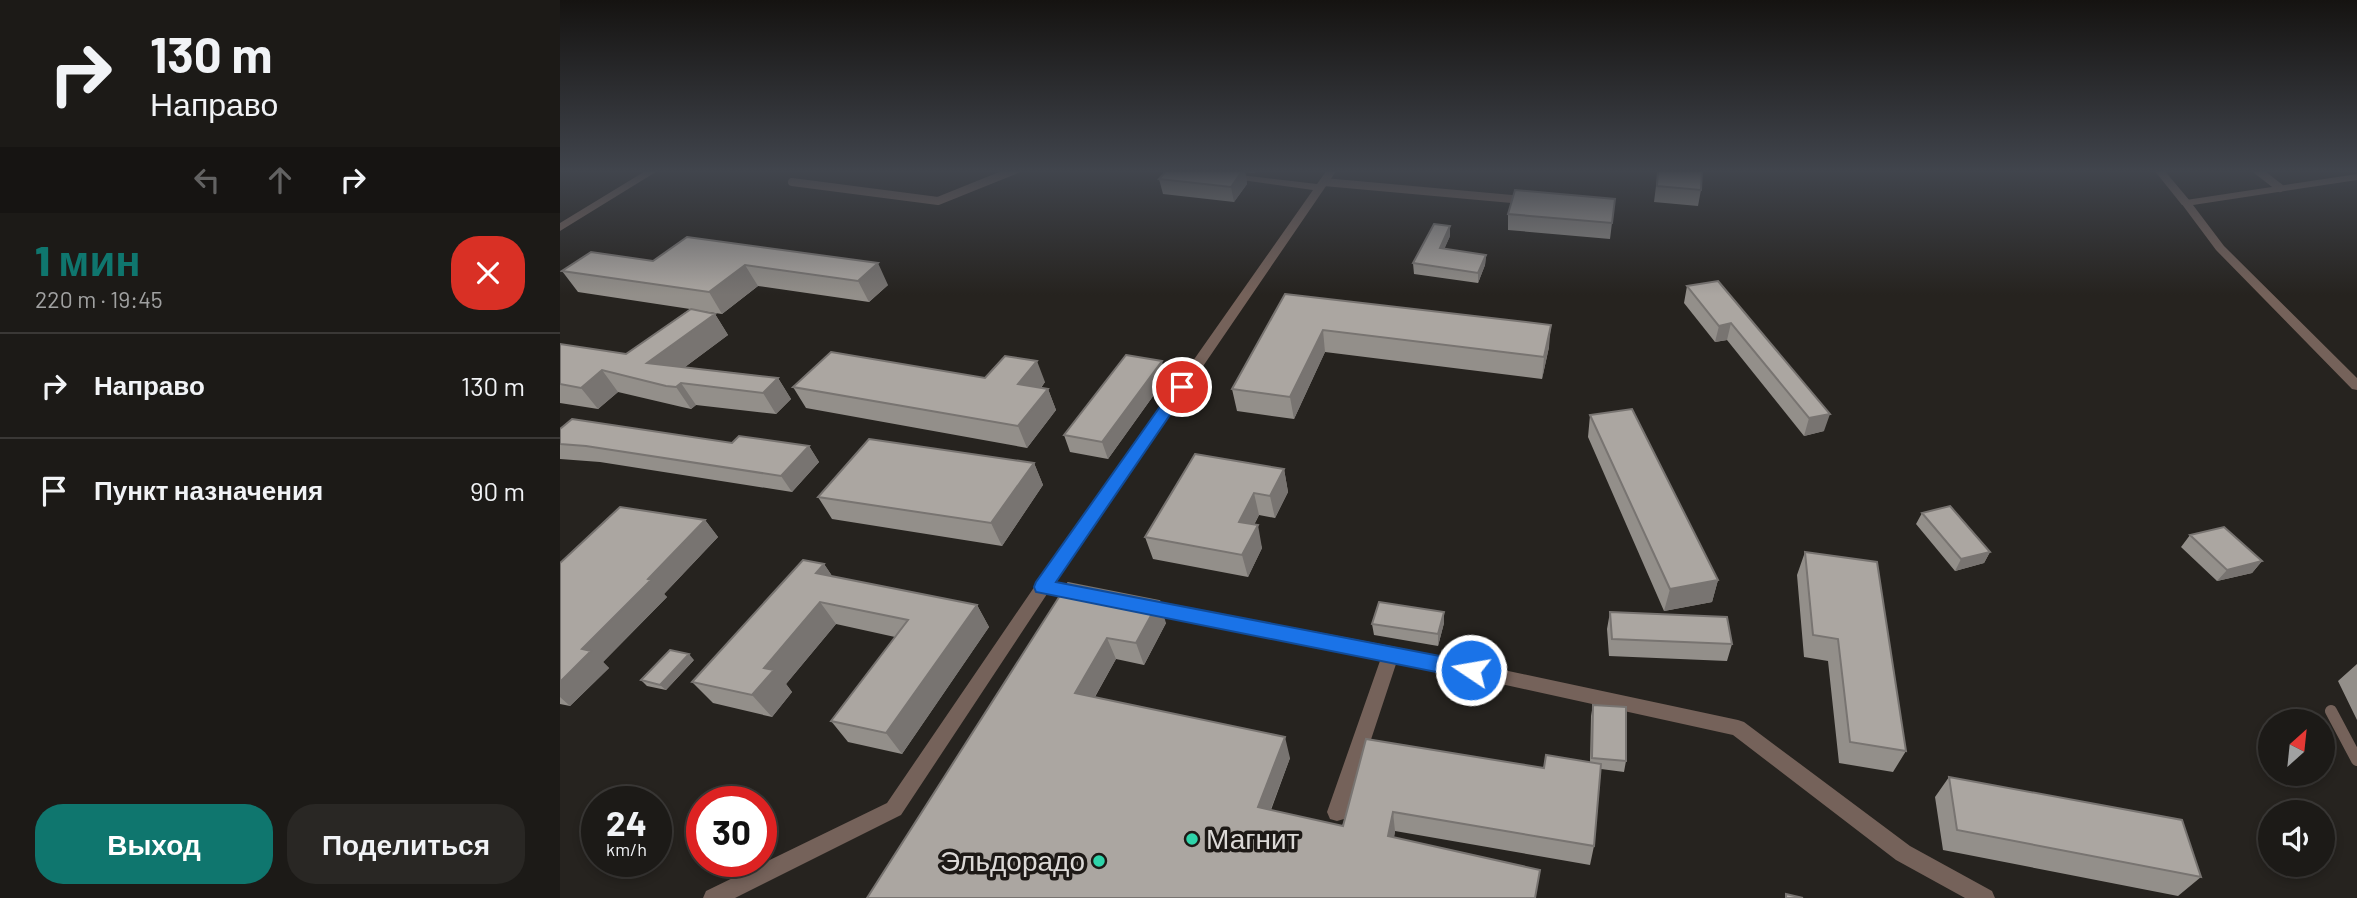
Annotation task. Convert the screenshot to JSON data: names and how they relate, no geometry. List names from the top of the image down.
{
  "places": ["Магнит", "Эльдорадо"],
  "north": "top right",
  "page": {
    "turn": ["130 m", "Направо"],
    "heading": ["1 мин", "220 m · 19:45"],
    "list": [
      {
        "name": "Направо",
        "value": "130 m"
      },
      {
        "name": "Пункт назначения",
        "value": "90 m"
      }
    ],
    "speed": "24 km/h",
    "limit": "30",
    "buttons": ["Выход", "Поделиться"]
  }
}
